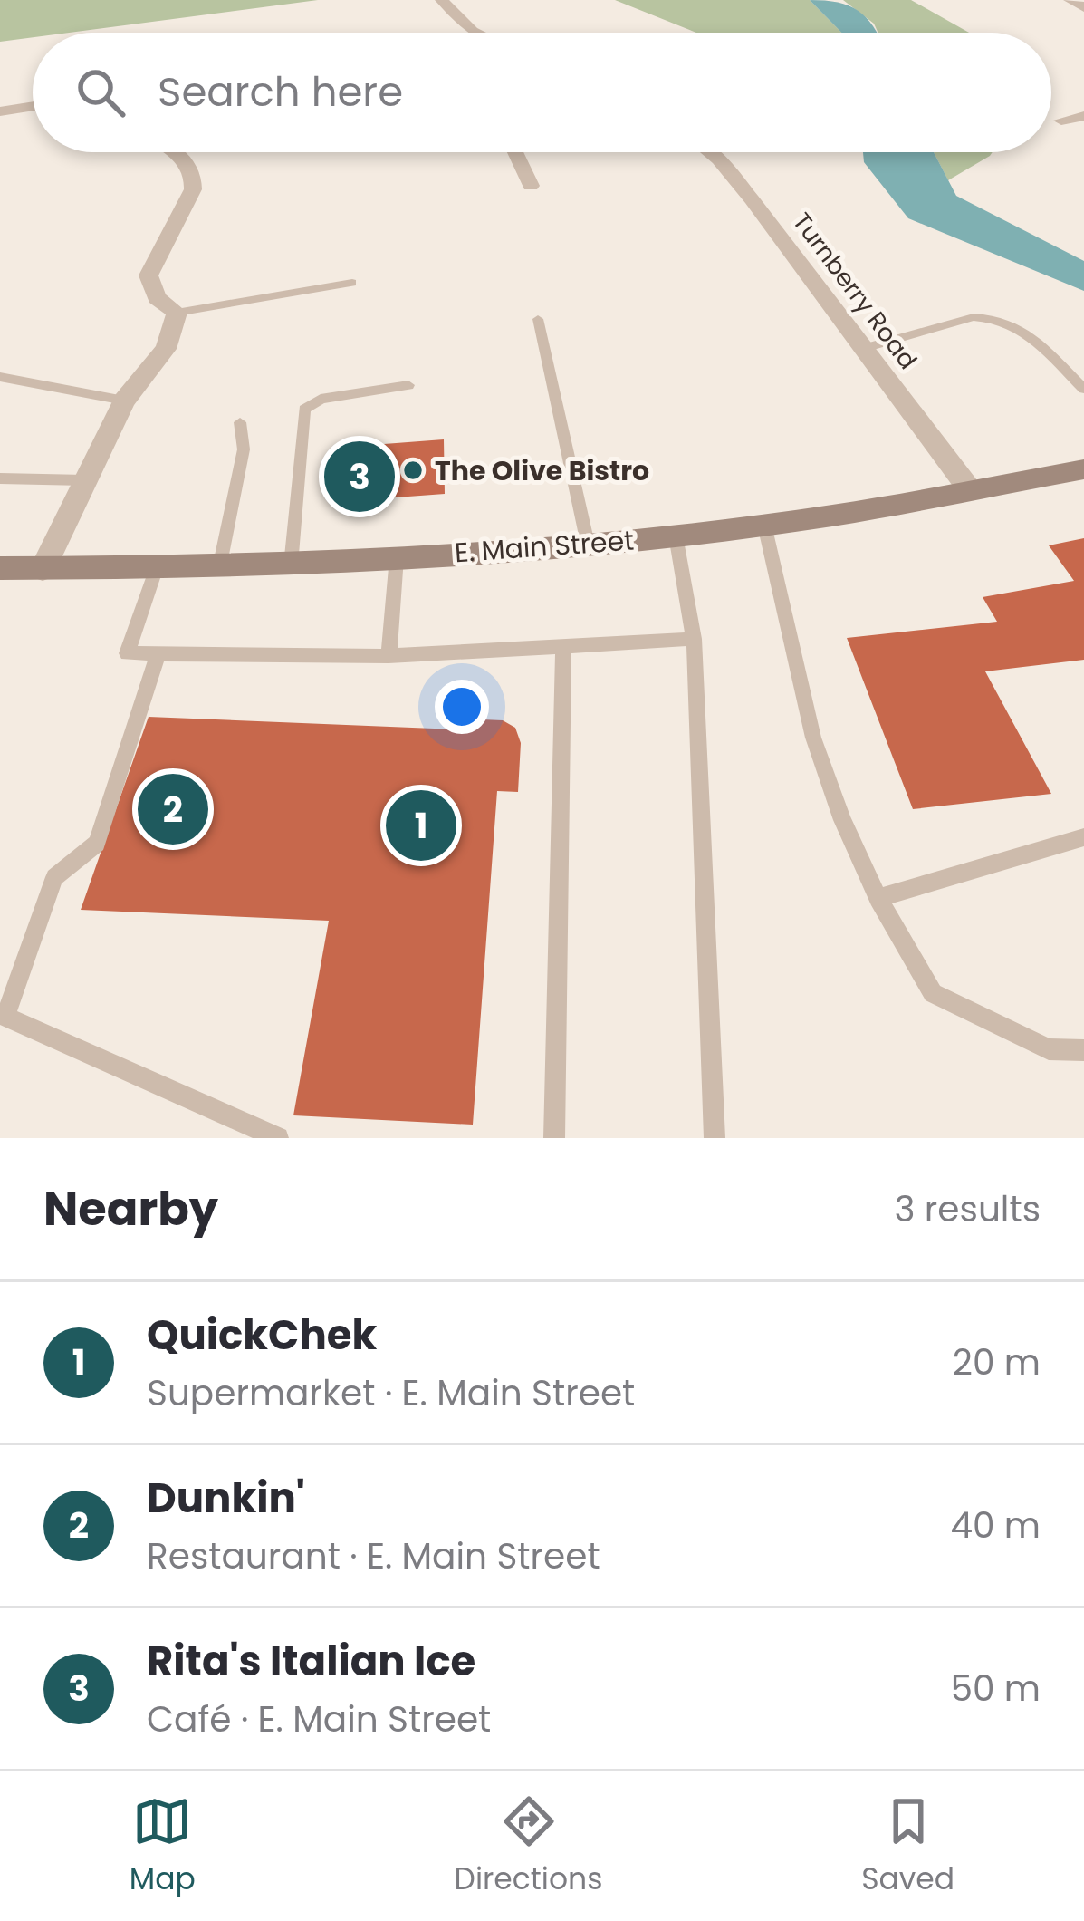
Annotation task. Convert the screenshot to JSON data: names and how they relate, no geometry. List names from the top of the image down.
{
  "streets": {
    "main road": ["E. Main Street"],
    "street": ["Turnberry Road"]
  },
  "crossings": [
    ["Turnberry Road", "E. Main Street"]
  ],
  "places": ["The Olive Bistro"],
  "page": {
    "search": "Search here",
    "pins": ["3", "2", "1"],
    "heading": ["Nearby", "3 results"],
    "list": [
      {
        "mark": "1",
        "name": "QuickChek",
        "note": "Supermarket · E. Main Street",
        "value": "20 m"
      },
      {
        "mark": "2",
        "name": "Dunkin'",
        "note": "Restaurant · E. Main Street",
        "value": "40 m"
      },
      {
        "mark": "3",
        "name": "Rita's Italian Ice",
        "note": "Café · E. Main Street",
        "value": "50 m"
      }
    ],
    "nav": ["Map", "Directions", "Saved"]
  }
}
